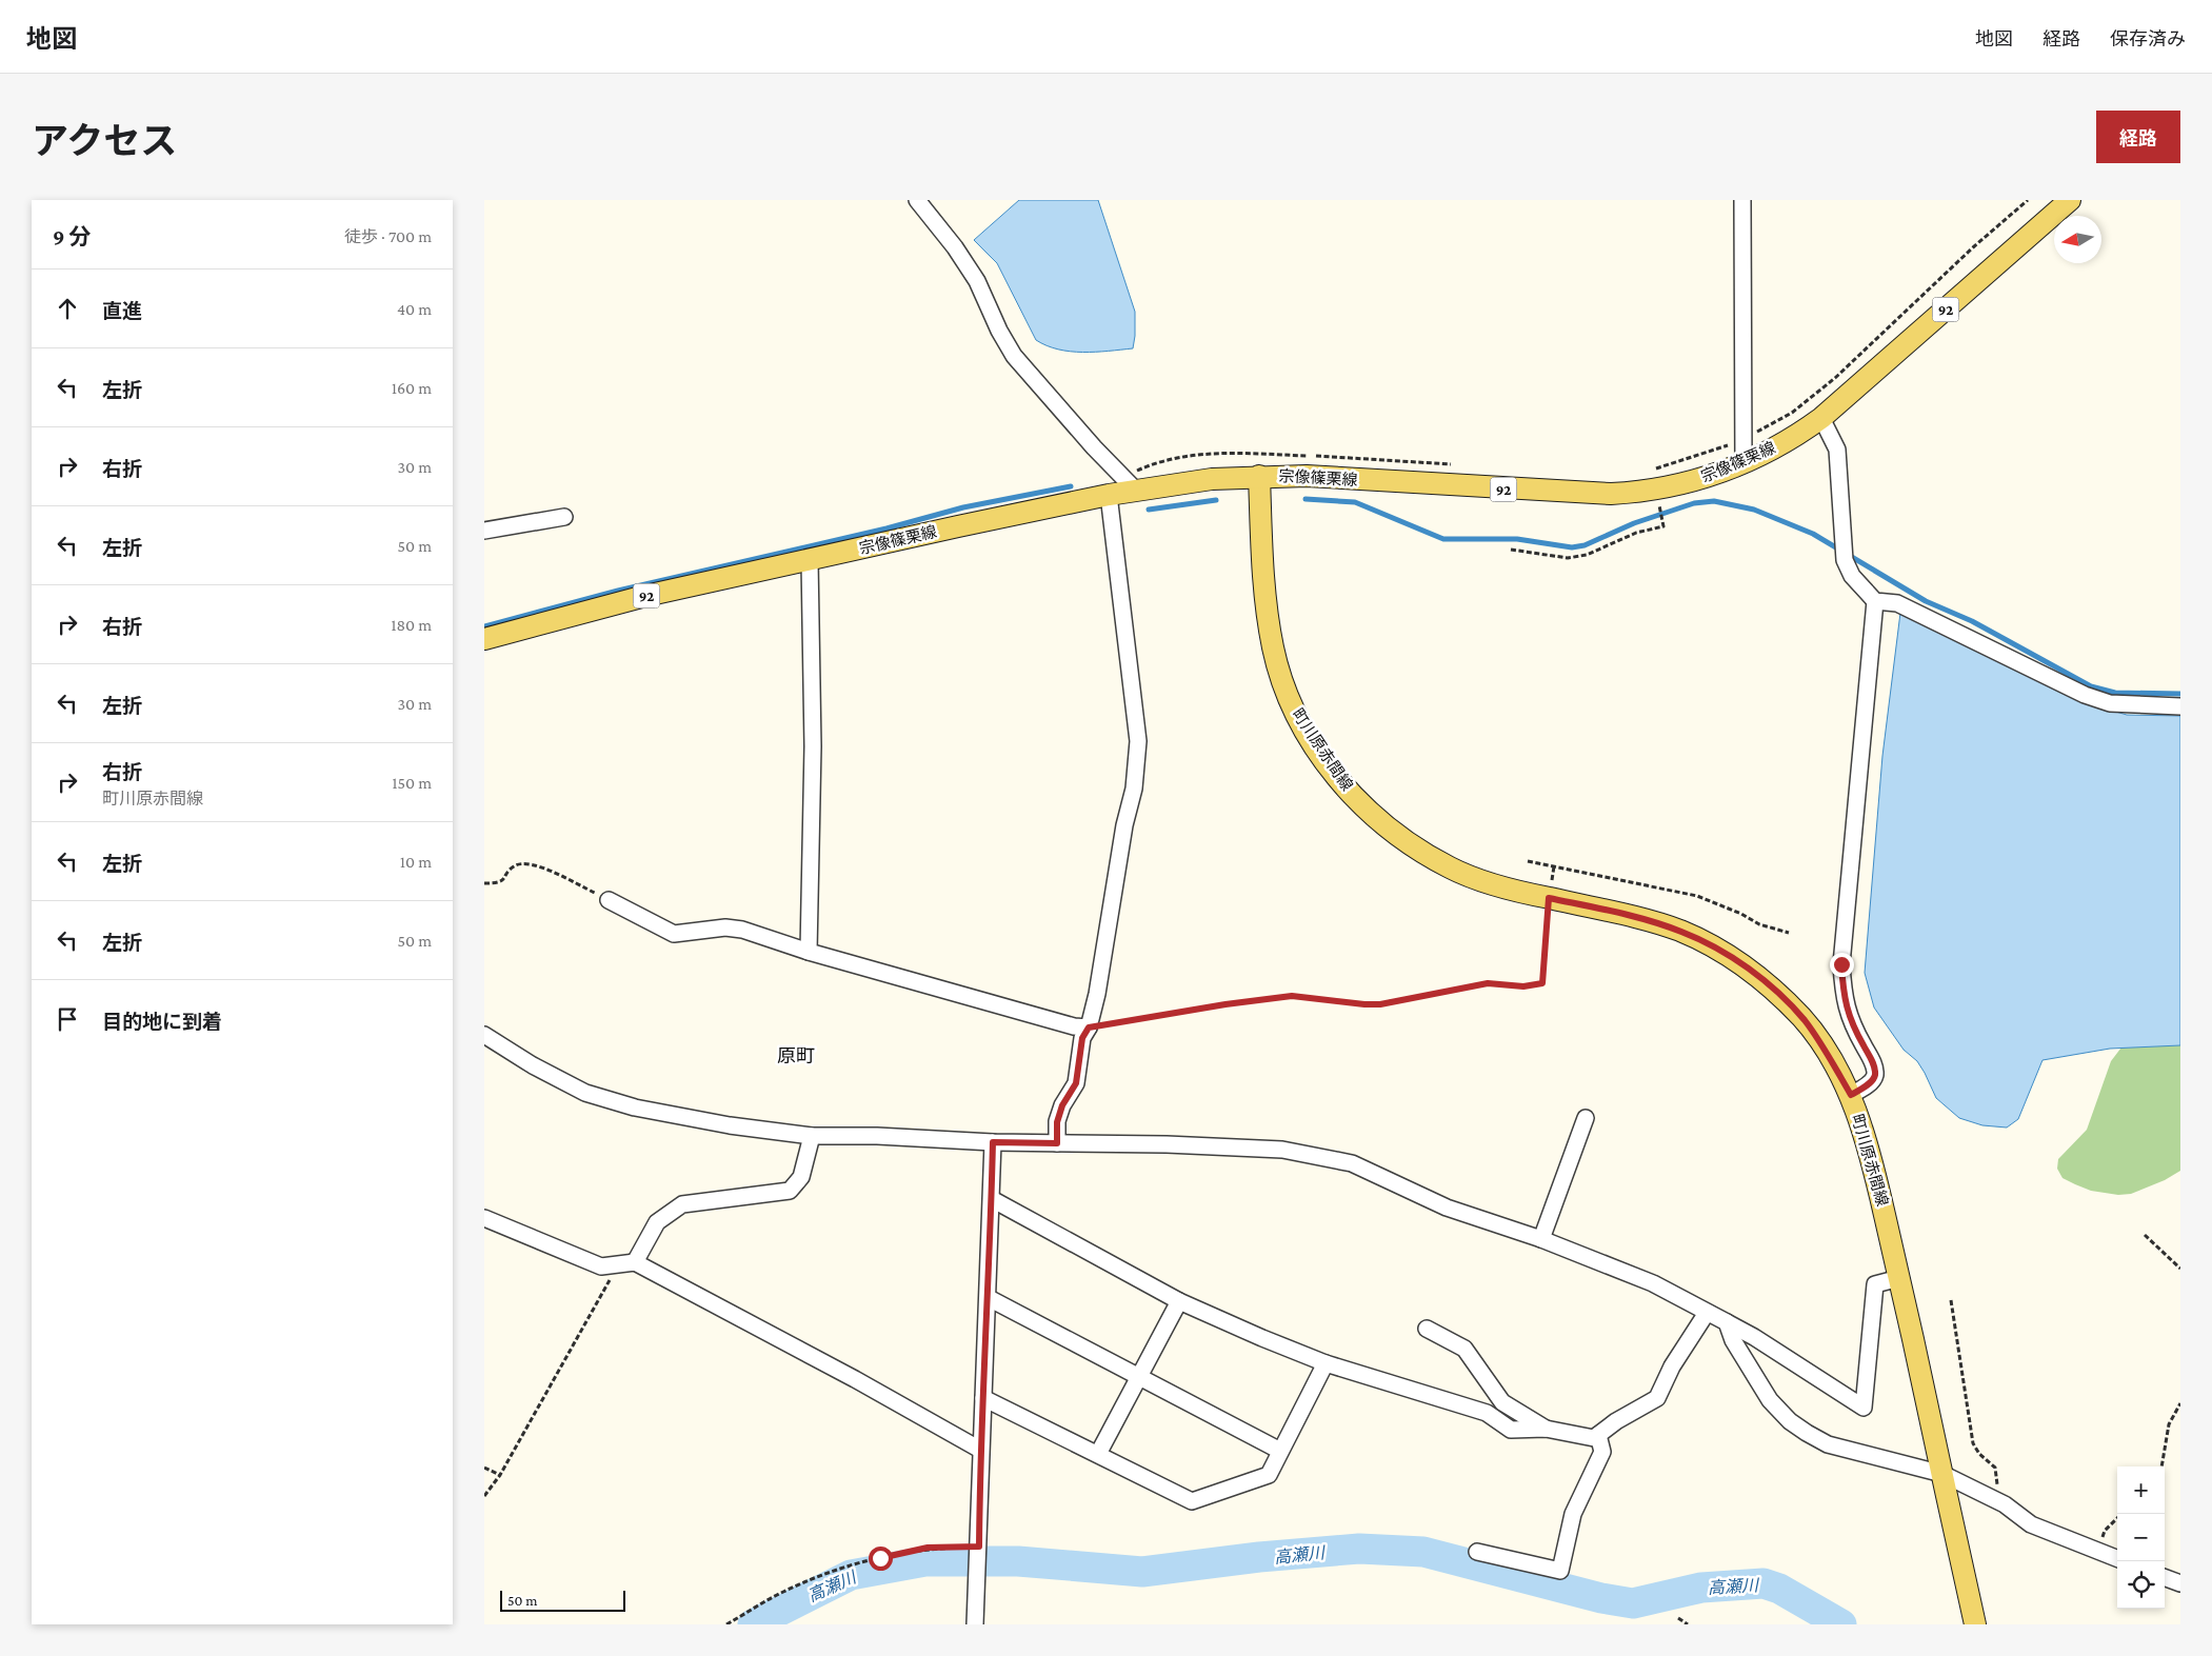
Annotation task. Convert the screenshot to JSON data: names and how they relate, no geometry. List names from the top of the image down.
{
  "streets": {
    "main road": ["92", "宗像篠栗線", "町川原赤間線"]
  },
  "crossings": [
    ["宗像篠栗線", "町川原赤間線"]
  ],
  "districts": ["原町"],
  "water": ["高瀬川"],
  "scale_bar": "50 m",
  "north": "left",
  "page": {
    "header": "地図",
    "nav": ["地図", "経路", "保存済み"],
    "title": "アクセス",
    "buttons": "経路",
    "heading": ["9 分", "徒歩 · 700 m"],
    "list": [
      ["直進", "40 m"],
      ["左折", "160 m"],
      ["右折", "30 m"],
      ["左折", "50 m"],
      ["右折", "180 m"],
      ["左折", "30 m"],
      ["右折", "町川原赤間線", "150 m"],
      ["左折", "10 m"],
      ["左折", "50 m"],
      "目的地に到着"
    ],
    "map_buttons": ["+", "−"],
    "scale": "50 m"
  }
}
